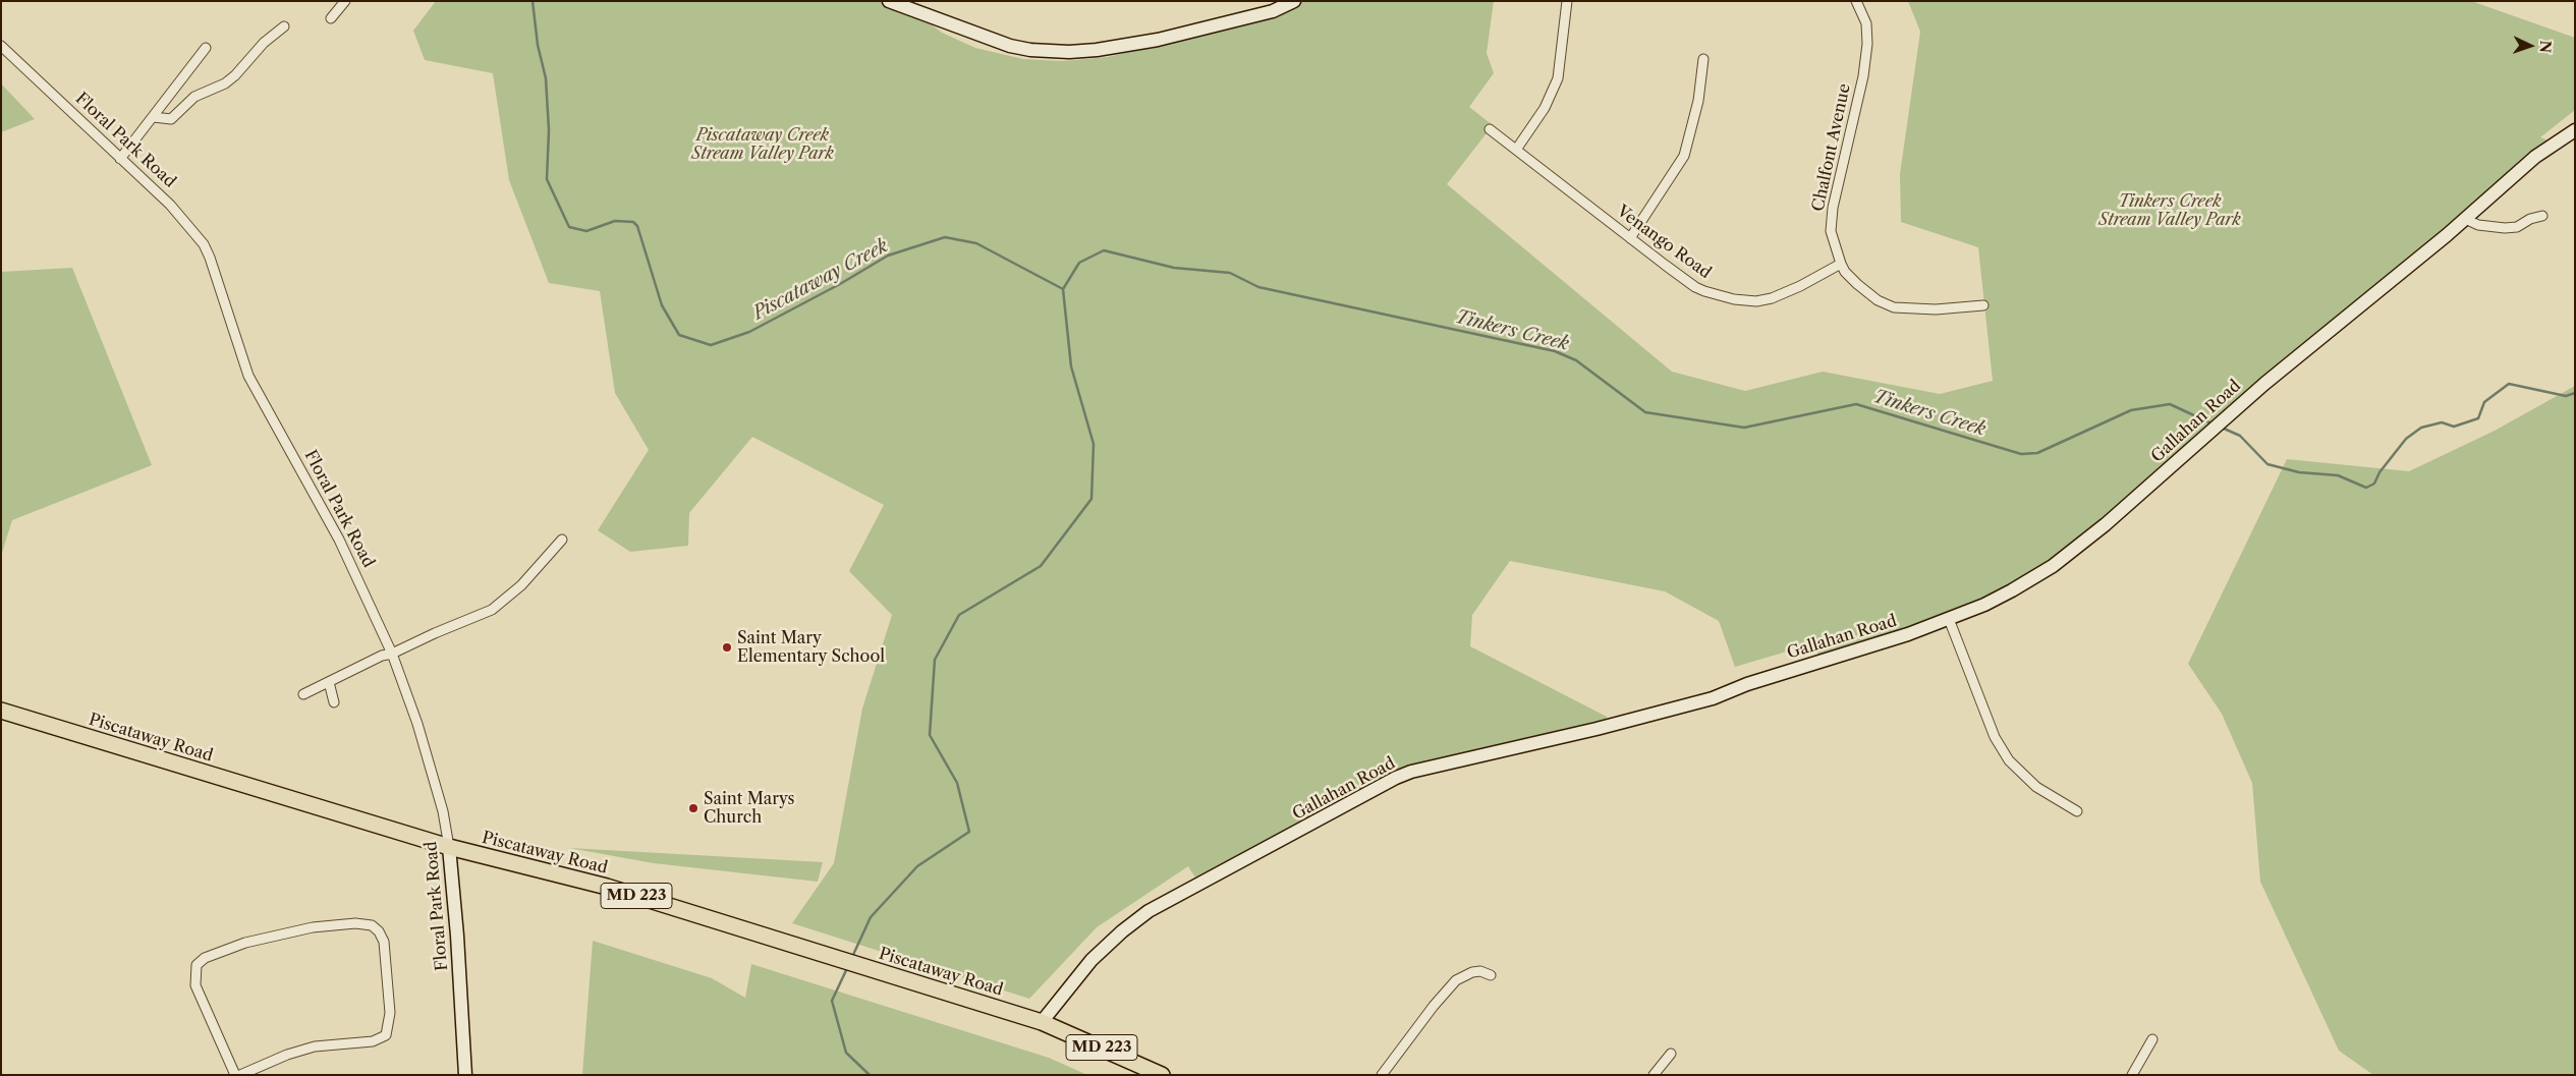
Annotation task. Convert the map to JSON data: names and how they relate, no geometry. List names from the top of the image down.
{
  "streets": {
    "main road": ["Piscataway Road", "MD 223"],
    "street": [
      "Floral Park Road",
      "Chalfont Avenue",
      "Venango Road",
      "Gallahan Road"
    ]
  },
  "crossings": [
    ["Floral Park Road", "Piscataway Road"],
    ["Chalfont Avenue", "Venango Road"],
    ["Gallahan Road", "Piscataway Road"]
  ],
  "water": ["Piscataway Creek", "Tinkers Creek"],
  "parks": ["Piscataway Creek Stream Valley Park", "Tinkers Creek Stream Valley Park"],
  "places": ["Saint Mary Elementary School", "Saint Marys Church"],
  "north": "right"
}
